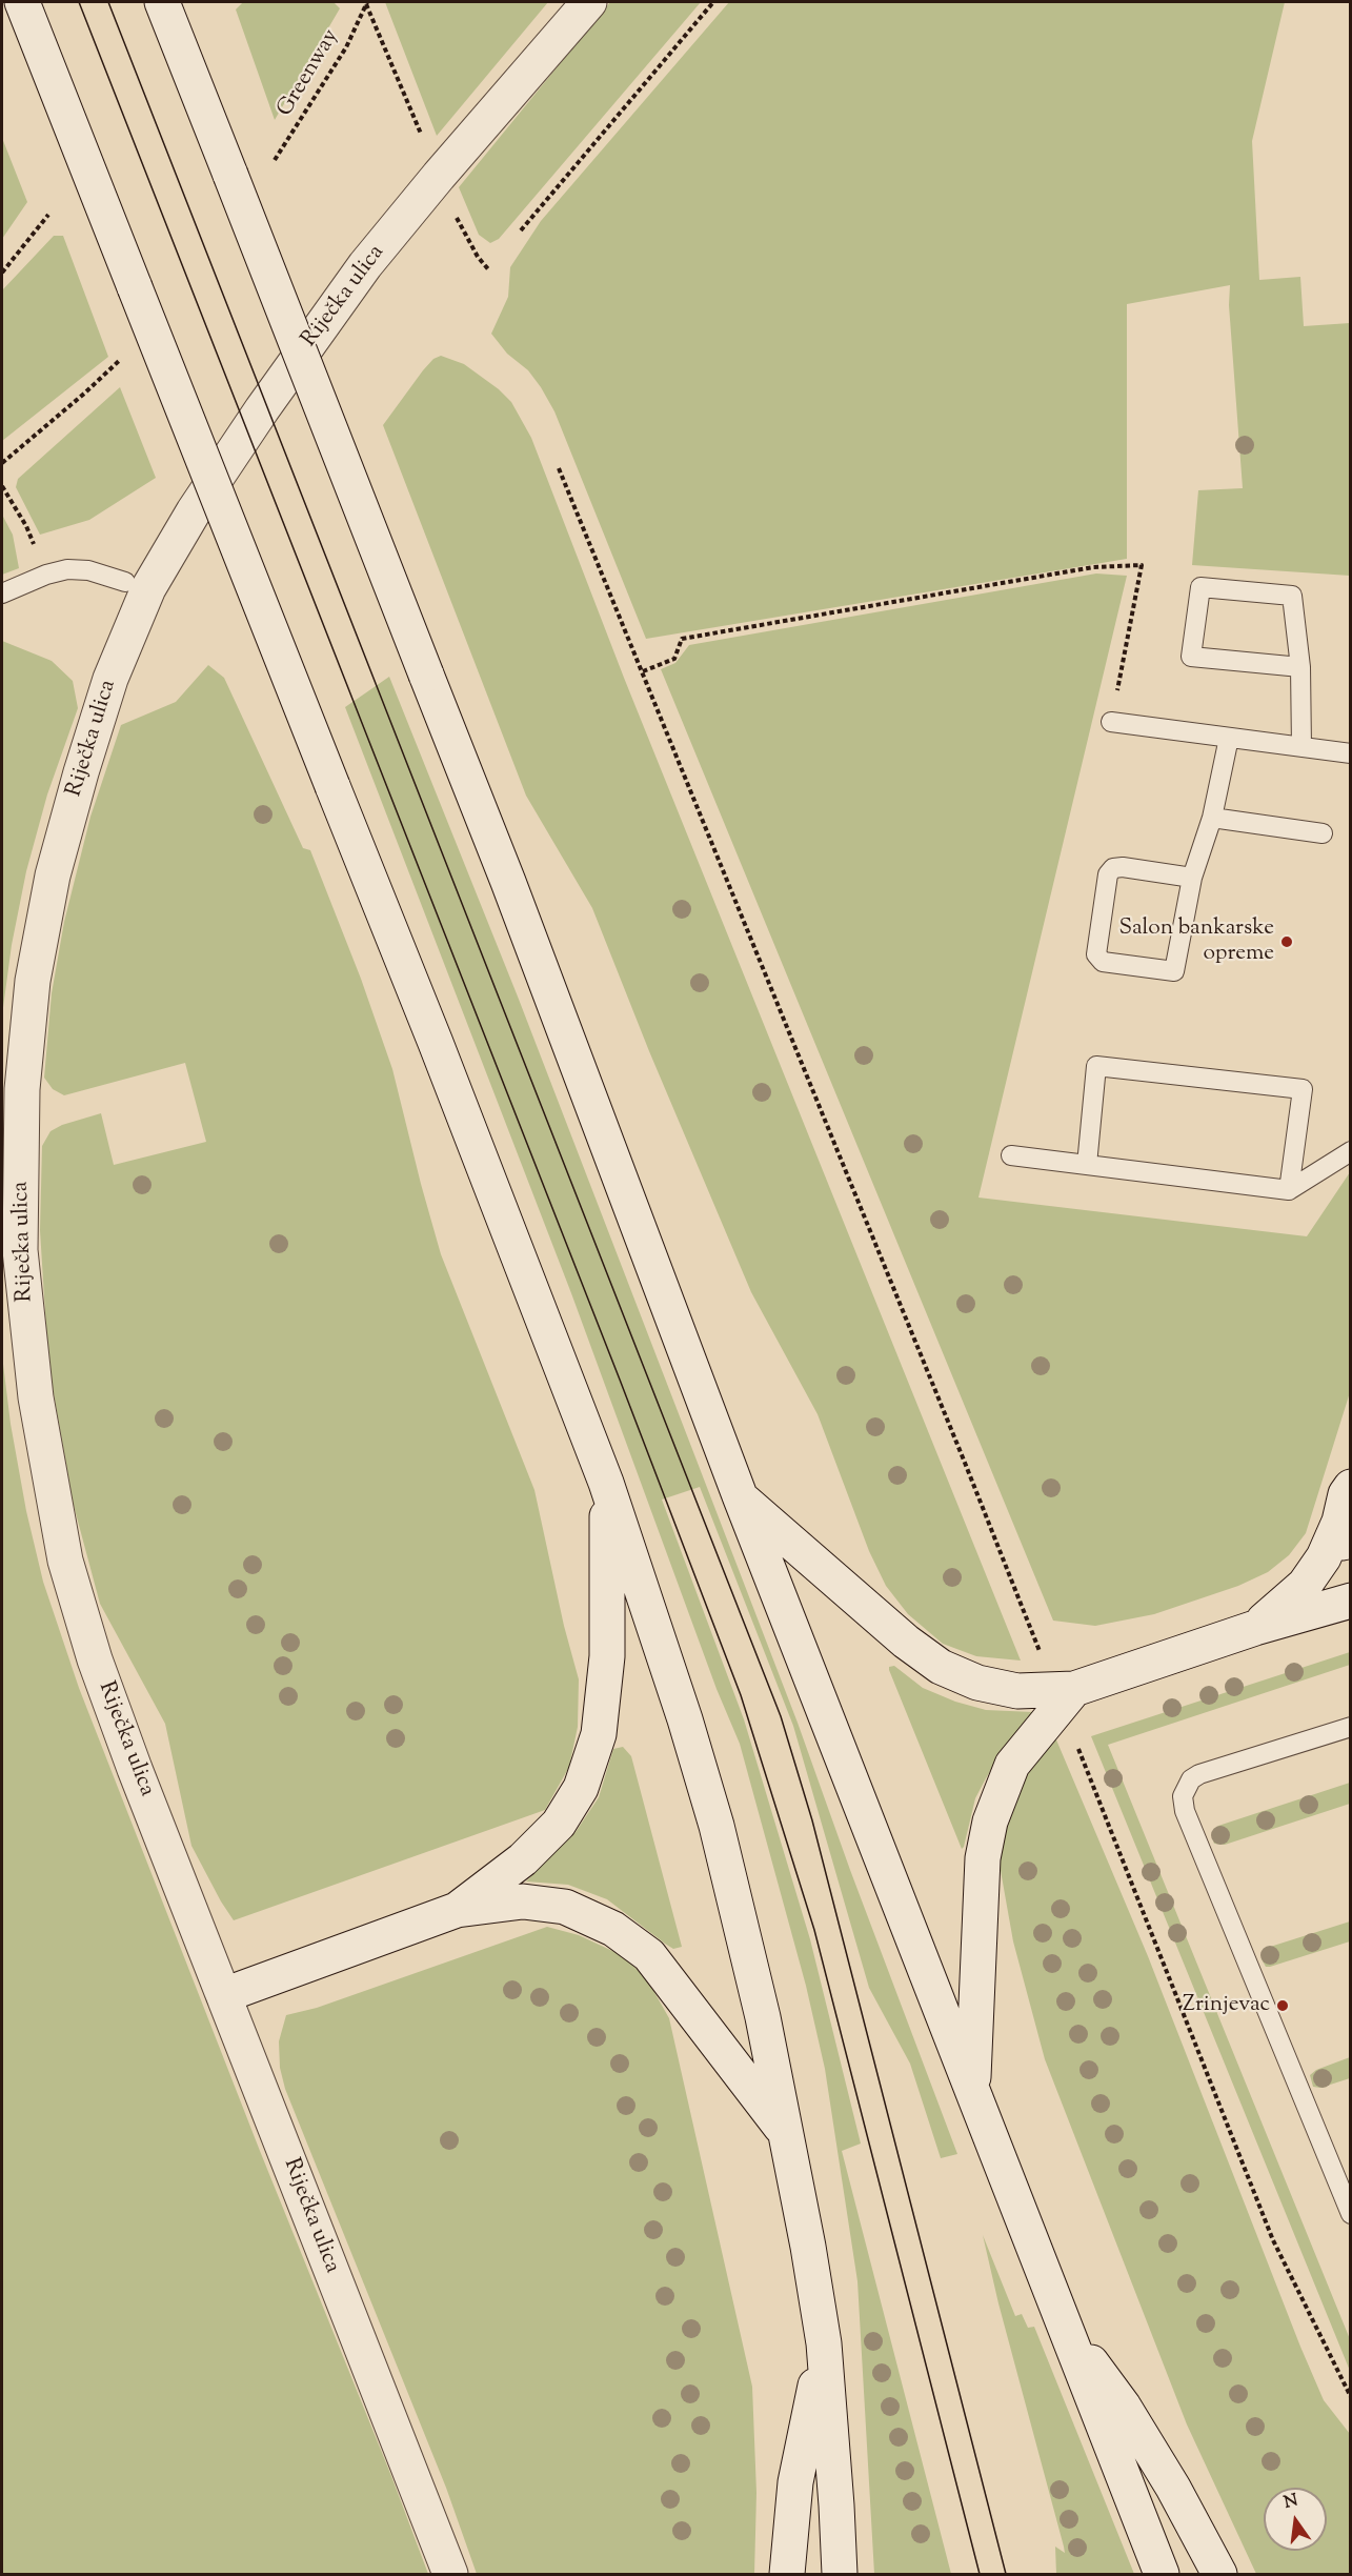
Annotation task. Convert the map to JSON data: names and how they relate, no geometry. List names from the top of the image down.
{
  "streets": {
    "main road": ["Riječka ulica"],
    "path": ["Greenway"]
  },
  "places": ["Salon bankarske opreme", "Zrinjevac"],
  "north": "top"
}
